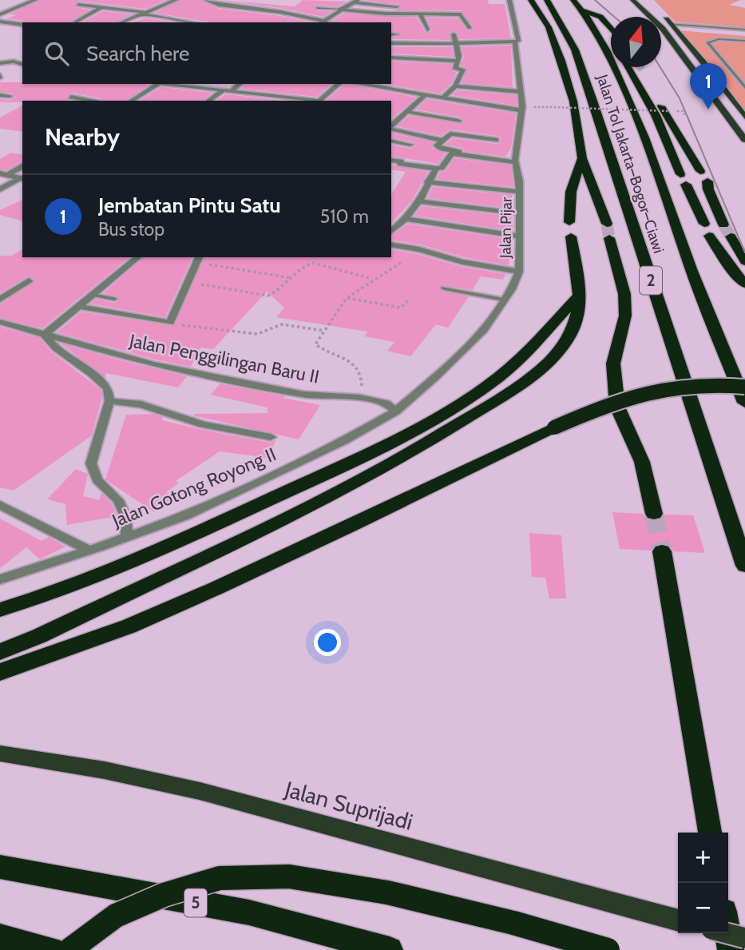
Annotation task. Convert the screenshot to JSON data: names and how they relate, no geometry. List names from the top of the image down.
{
  "streets": {
    "highway": ["Jalan Tol Jakarta–Bogor–Ciawi", "2", "5"],
    "main road": ["Jalan Suprijadi"],
    "street": ["Jalan Pijar", "Jalan Penggilingan Baru II", "Jalan Gotong Royong II"]
  },
  "crossings": [
    ["Jalan Pijar", "Jalan Penggilingan Baru II"],
    ["Jalan Pijar", "Jalan Gotong Royong II"],
    ["Jalan Penggilingan Baru II", "Jalan Gotong Royong II"]
  ],
  "north": "top",
  "page": {
    "search": "Search here",
    "pins": "1",
    "heading": "Nearby",
    "list": [
      {
        "mark": "1",
        "name": "Jembatan Pintu Satu",
        "note": "Bus stop",
        "value": "510 m"
      }
    ],
    "map_buttons": ["+", "−"]
  }
}
